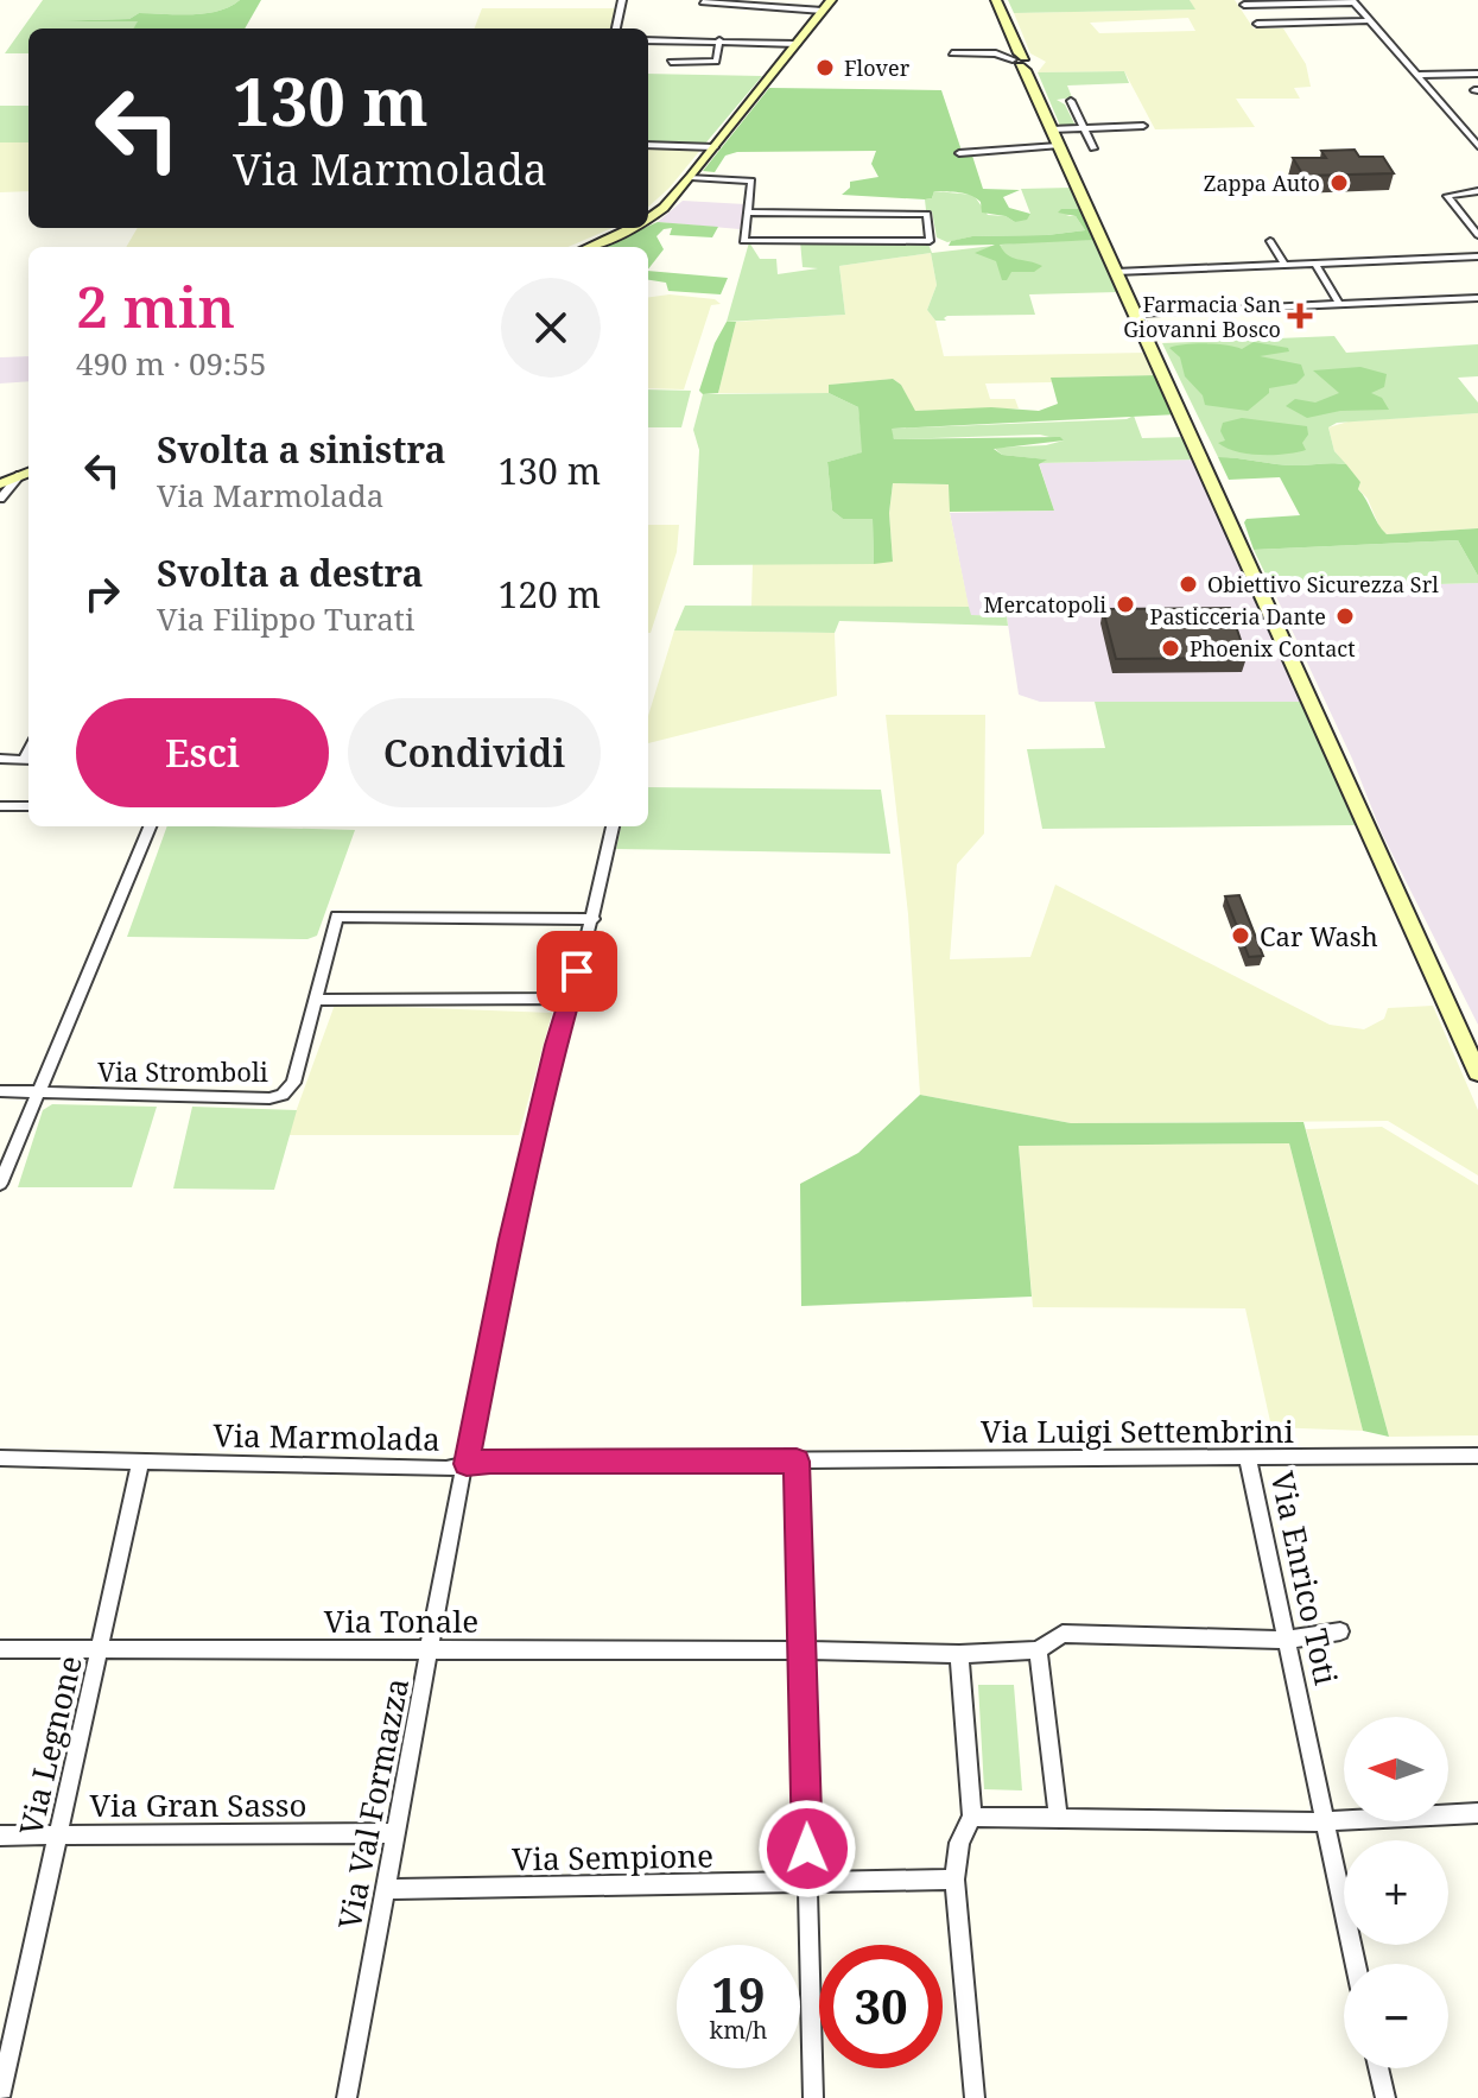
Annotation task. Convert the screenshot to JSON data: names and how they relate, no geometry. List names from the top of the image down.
{
  "streets": {
    "street": [
      "Via Stromboli",
      "Via Luigi Settembrini",
      "Via Marmolada",
      "Via Enrico Toti",
      "Via Tonale",
      "Via Legnone",
      "Via Val Formazza",
      "Via Gran Sasso",
      "Via Sempione"
    ]
  },
  "crossings": [
    ["Via Stromboli", "Via Val Formazza"],
    ["Via Luigi Settembrini", "Via Marmolada"],
    ["Via Luigi Settembrini", "Via Enrico Toti"],
    ["Via Marmolada", "Via Legnone"],
    ["Via Marmolada", "Via Val Formazza"],
    ["Via Enrico Toti", "Via Tonale"],
    ["Via Tonale", "Via Legnone"],
    ["Via Tonale", "Via Val Formazza"],
    ["Via Legnone", "Via Gran Sasso"],
    ["Via Val Formazza", "Via Gran Sasso"],
    ["Via Val Formazza", "Via Sempione"]
  ],
  "places": {
    "other": [
      "Flover",
      "Zappa Auto",
      "Obiettivo Sicurezza Srl",
      "Mercatopoli",
      "Pasticceria Dante",
      "Phoenix Contact",
      "Car Wash"
    ],
    "health": ["Farmacia San Giovanni Bosco"]
  },
  "north": "left",
  "page": {
    "turn": ["130 m", "Via Marmolada"],
    "heading": ["2 min", "490 m · 09:55"],
    "list": [
      {
        "name": "Svolta a sinistra",
        "note": "Via Marmolada",
        "value": "130 m"
      },
      {
        "name": "Svolta a destra",
        "note": "Via Filippo Turati",
        "value": "120 m"
      }
    ],
    "buttons": ["Esci", "Condividi"],
    "map_buttons": ["+", "−"],
    "speed": "19 km/h",
    "limit": "30"
  }
}
